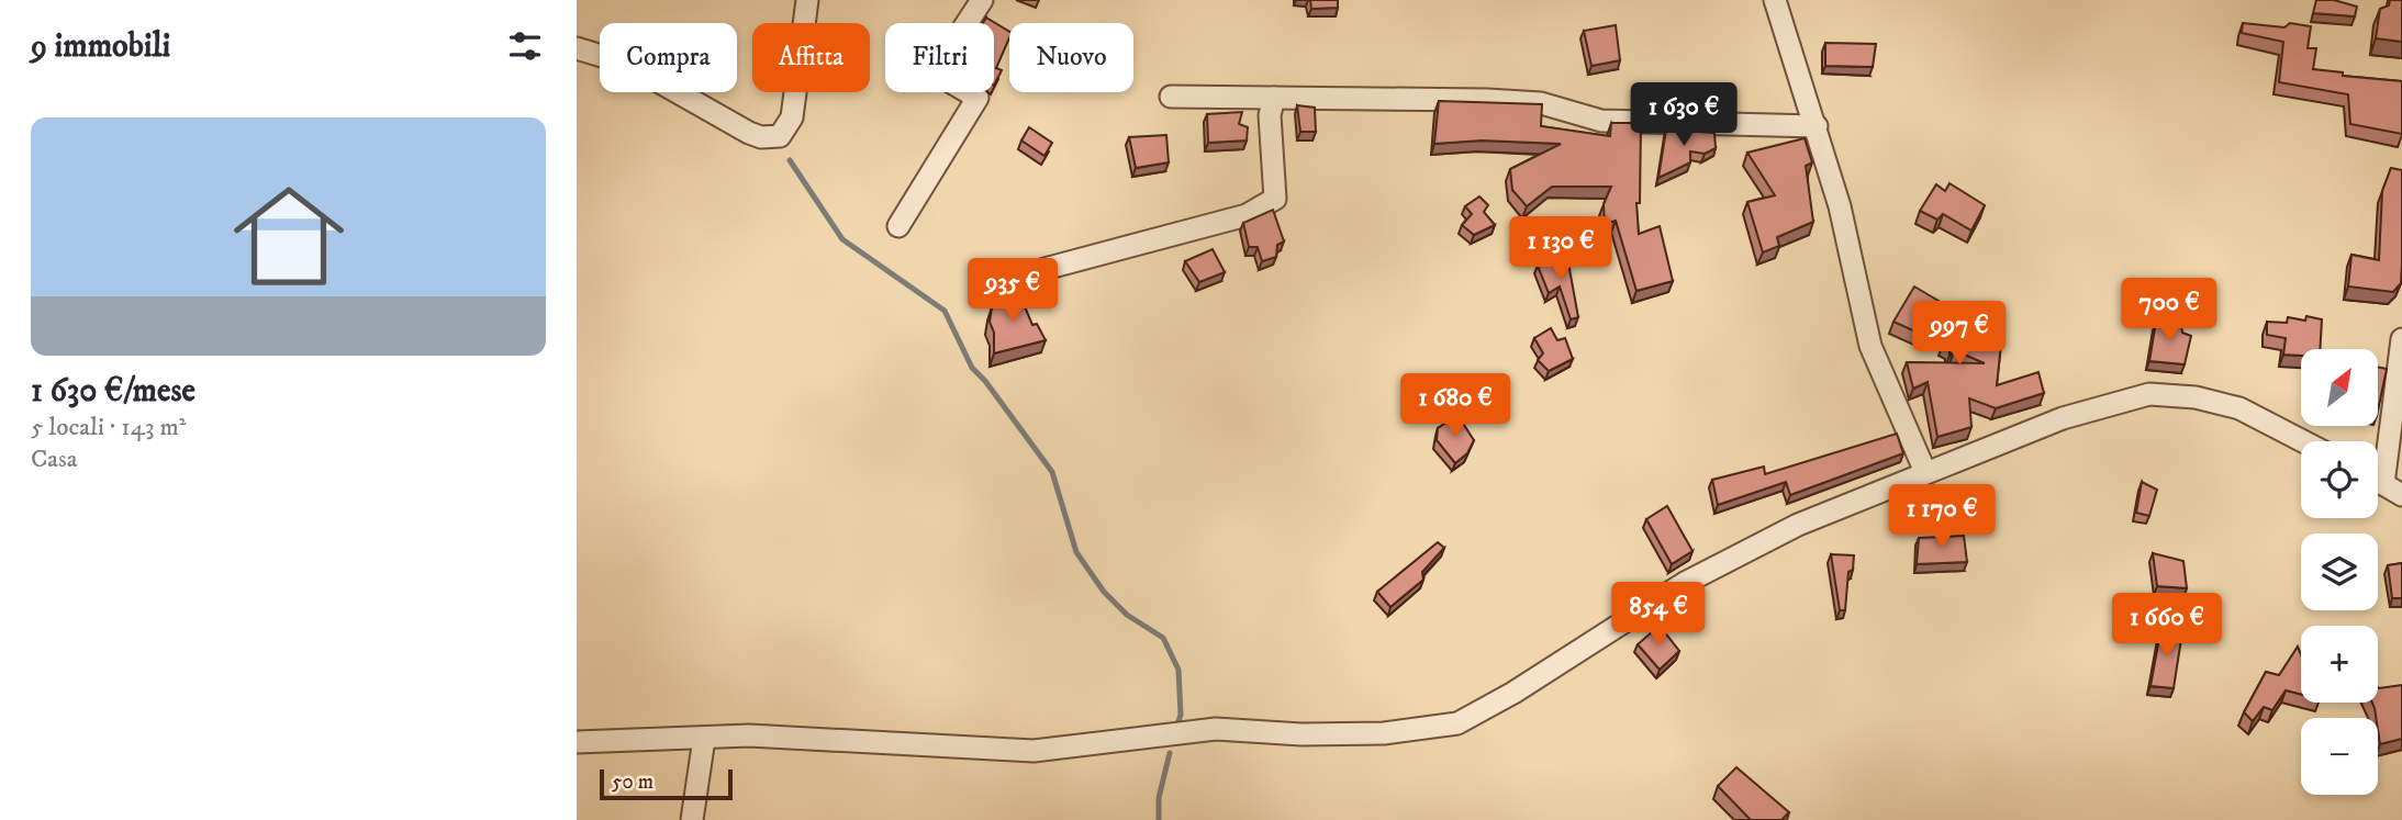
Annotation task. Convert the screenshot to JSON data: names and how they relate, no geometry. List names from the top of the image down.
{
  "scale_bar": "50 m",
  "north": "top right",
  "page": {
    "heading": "9 immobili",
    "chip": [
      "Compra",
      "Affitta",
      "Filtri",
      "Nuovo"
    ],
    "price": [
      "1 630 €",
      "1 130 €",
      "935 €",
      "700 €",
      "997 €",
      "1 680 €",
      "1 170 €",
      "854 €",
      "1 660 €"
    ],
    "list": [
      {
        "name": "1 630 €/mese",
        "note": "5 locali · 143 m² · Casa"
      }
    ],
    "map_buttons": ["+", "−"],
    "scale": "50 m"
  }
}
